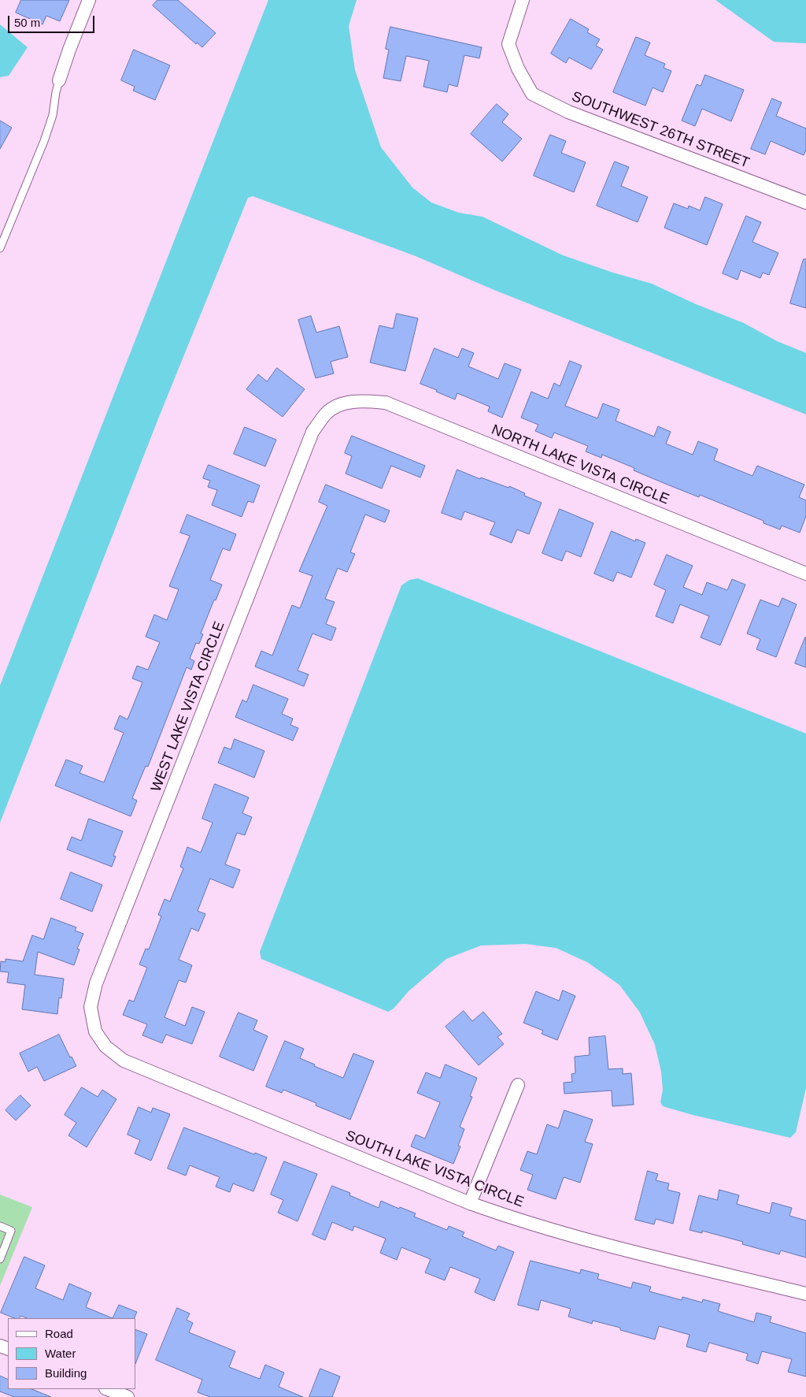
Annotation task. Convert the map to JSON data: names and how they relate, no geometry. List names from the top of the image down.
{
  "streets": {
    "street": [
      "SOUTHWEST 26TH STREET",
      "NORTH LAKE VISTA CIRCLE",
      "WEST LAKE VISTA CIRCLE",
      "SOUTH LAKE VISTA CIRCLE"
    ]
  },
  "crossings": [
    ["NORTH LAKE VISTA CIRCLE", "WEST LAKE VISTA CIRCLE"],
    ["WEST LAKE VISTA CIRCLE", "SOUTH LAKE VISTA CIRCLE"]
  ],
  "legend": ["Road", "Water", "Building"],
  "scale_bar": "50 m"
}
